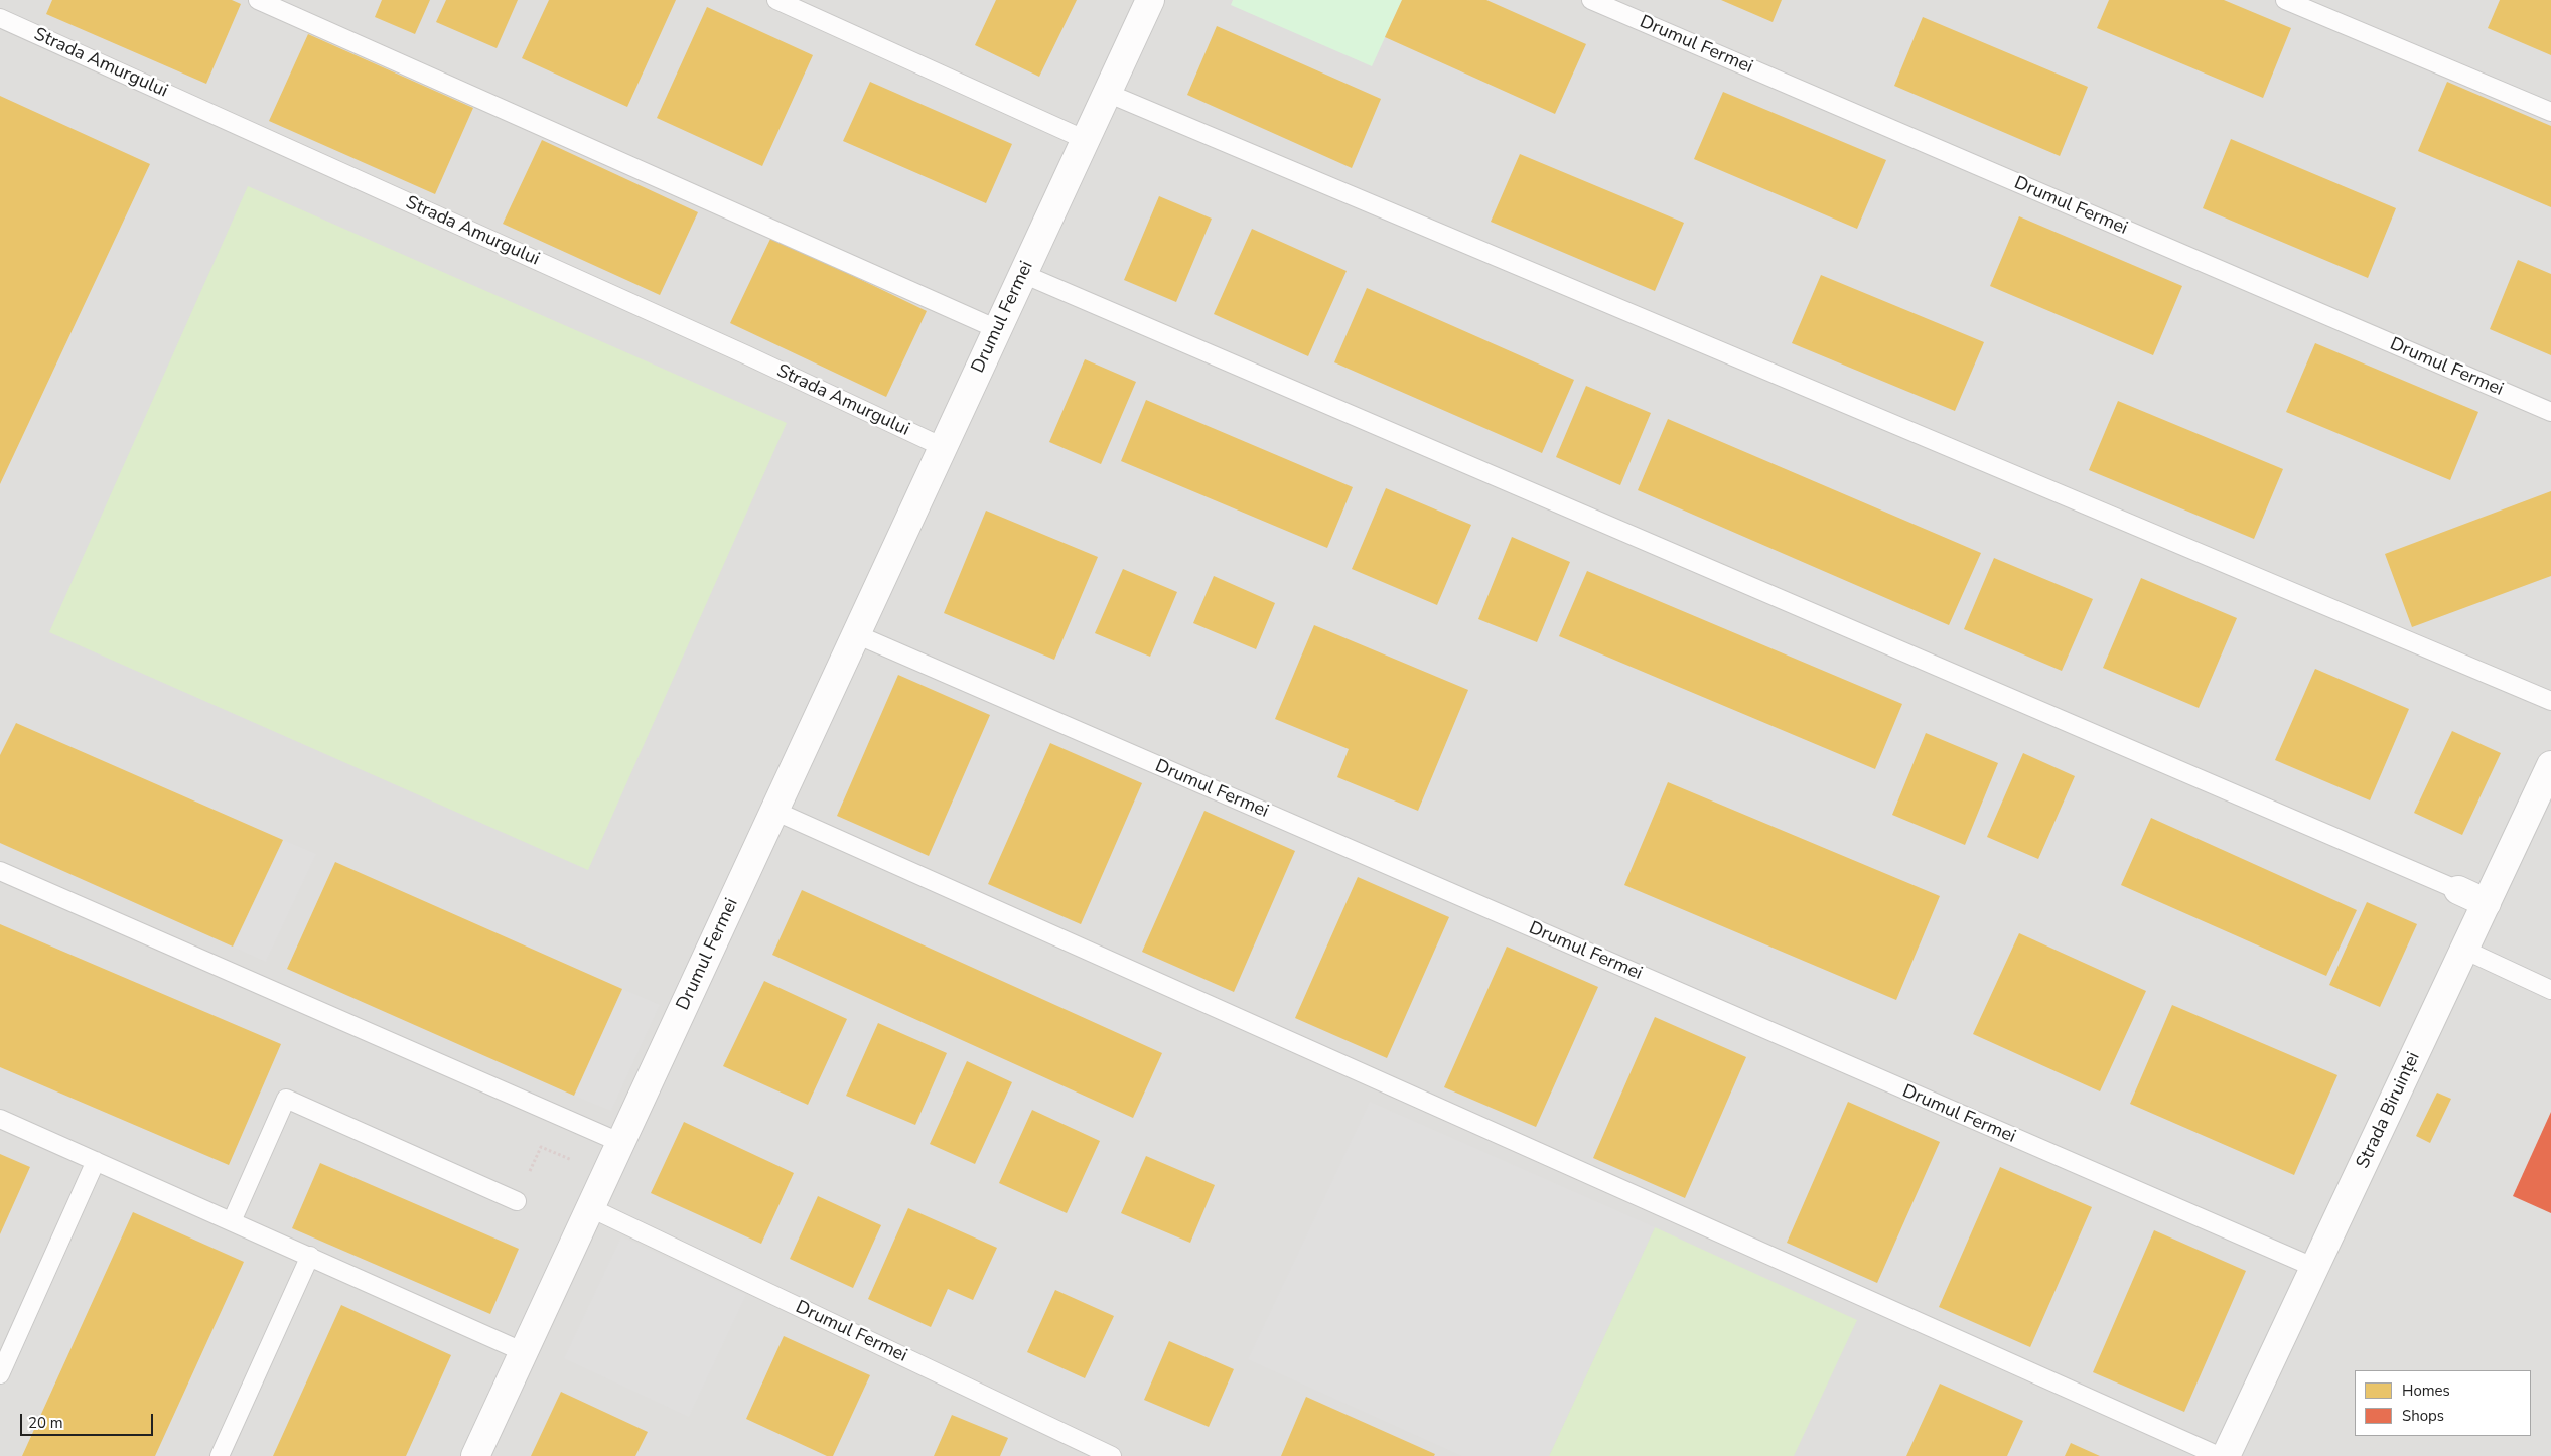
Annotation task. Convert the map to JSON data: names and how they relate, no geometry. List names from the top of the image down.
{
  "streets": {
    "street": ["Drumul Fermei", "Strada Biruinței"],
    "lane": ["Strada Amurgului"]
  },
  "crossings": [
    ["Drumul Fermei", "Strada Amurgului"],
    ["Drumul Fermei", "Strada Biruinței"]
  ],
  "legend": ["Homes", "Shops"],
  "scale_bar": "20 m"
}
